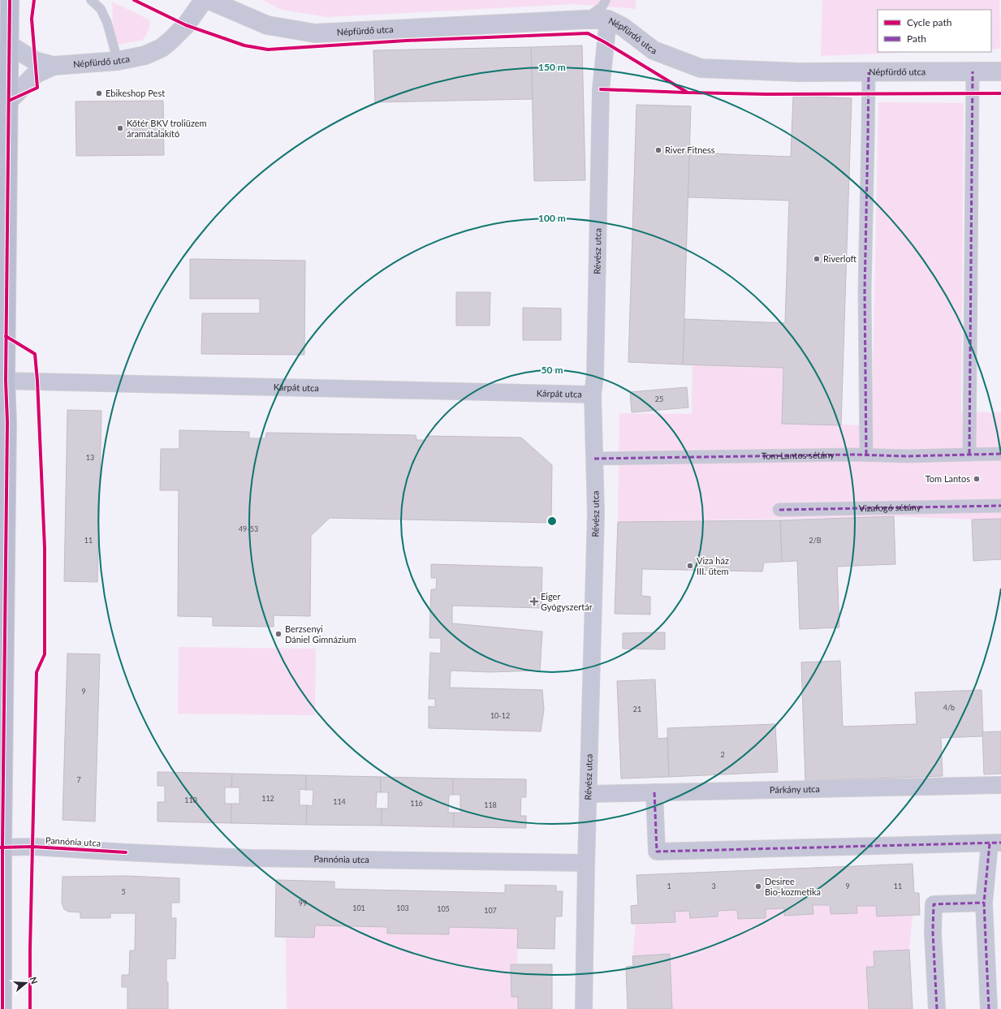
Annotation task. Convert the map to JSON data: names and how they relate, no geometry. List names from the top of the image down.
{
  "streets": {
    "street": [
      "Népfürdő utca",
      "Révész utca",
      "Kárpát utca",
      "Tom Lantos sétány",
      "Vizafogó sétány",
      "Párkány utca",
      "Pannónia utca"
    ]
  },
  "crossings": [
    ["Népfürdő utca", "Révész utca"],
    ["Révész utca", "Kárpát utca"],
    ["Révész utca", "Tom Lantos sétány"],
    ["Révész utca", "Párkány utca"],
    ["Révész utca", "Pannónia utca"]
  ],
  "places": {
    "other": [
      "Ebikeshop Pest",
      "Kőtér BKV troliüzem áramátalakító",
      "River Fitness",
      "Riverloft",
      "Tom Lantos",
      "Viza ház III. ütem",
      "Berzsenyi Dániel Gimnázium",
      "Desiree Bio-kozmetika"
    ],
    "health": ["Eiger Gyógyszertár"]
  },
  "house_numbers": [
    "25",
    "13",
    "49-53",
    "11",
    "2/B",
    "9",
    "4/b",
    "21",
    "10-12",
    "2",
    "7",
    "112",
    "110",
    "114",
    "116",
    "118",
    "1",
    "3",
    "9",
    "11",
    "5",
    "99",
    "101",
    "103",
    "105",
    "107"
  ],
  "legend": ["Cycle path", "Path"],
  "north": "right",
  "rings": ["150 m", "100 m", "50 m"]
}
